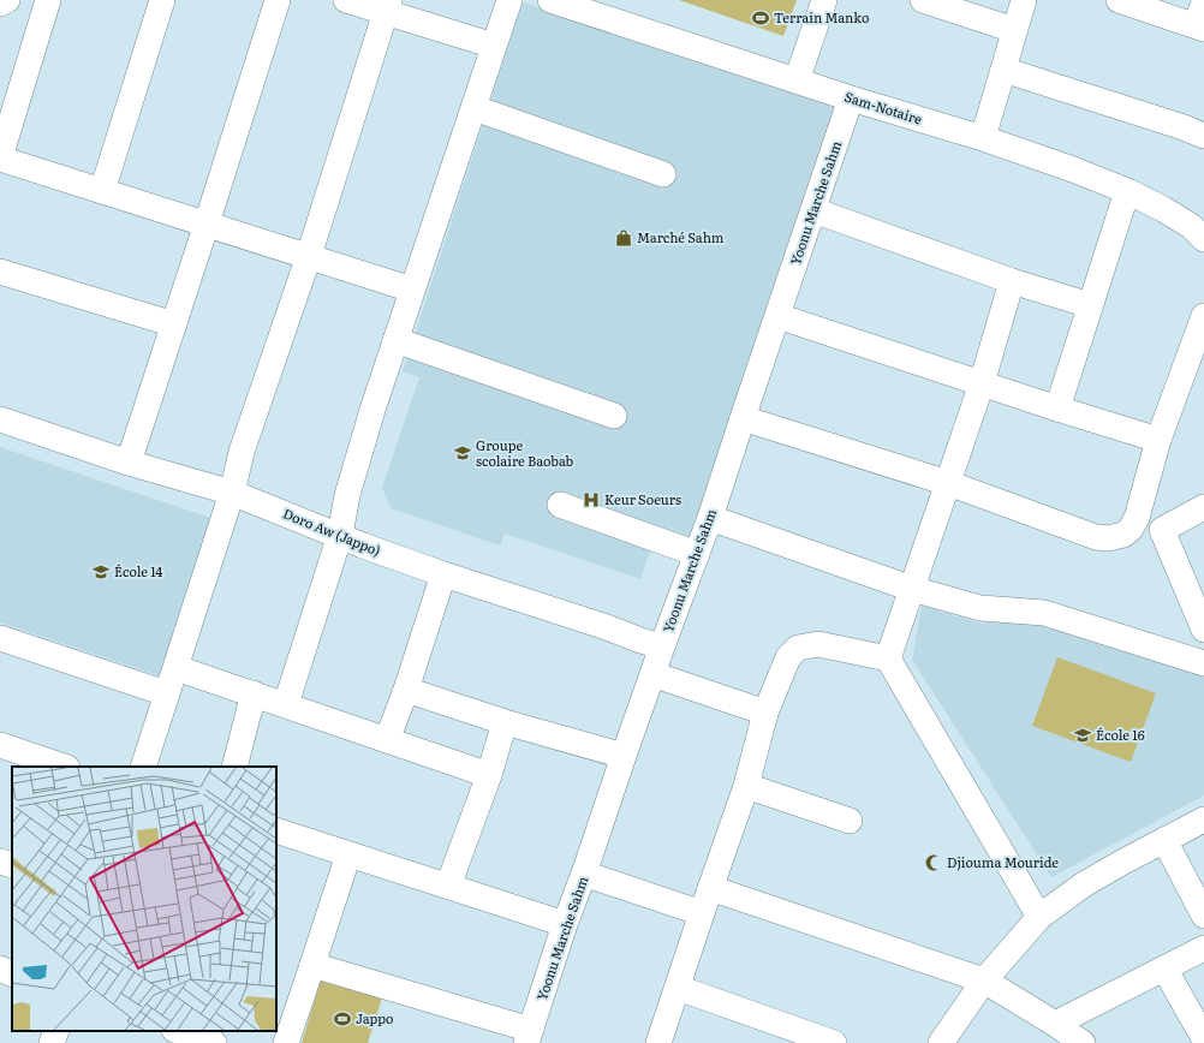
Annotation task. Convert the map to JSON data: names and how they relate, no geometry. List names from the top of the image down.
{
  "streets": {
    "street": ["Sam-Notaire", "Yoonu Marche Sahm", "Doro Aw (Jappo)"]
  },
  "crossings": [
    ["Sam-Notaire", "Yoonu Marche Sahm"],
    ["Yoonu Marche Sahm", "Doro Aw (Jappo)"]
  ],
  "places": {
    "sports": ["Terrain Manko", "Jappo"],
    "shop": ["Marché Sahm"],
    "school or university": ["Groupe scolaire Baobab", "École 14", "École 16"],
    "hospital": ["Keur Soeurs"],
    "mosque": ["Djiouma Mouride"]
  }
}
